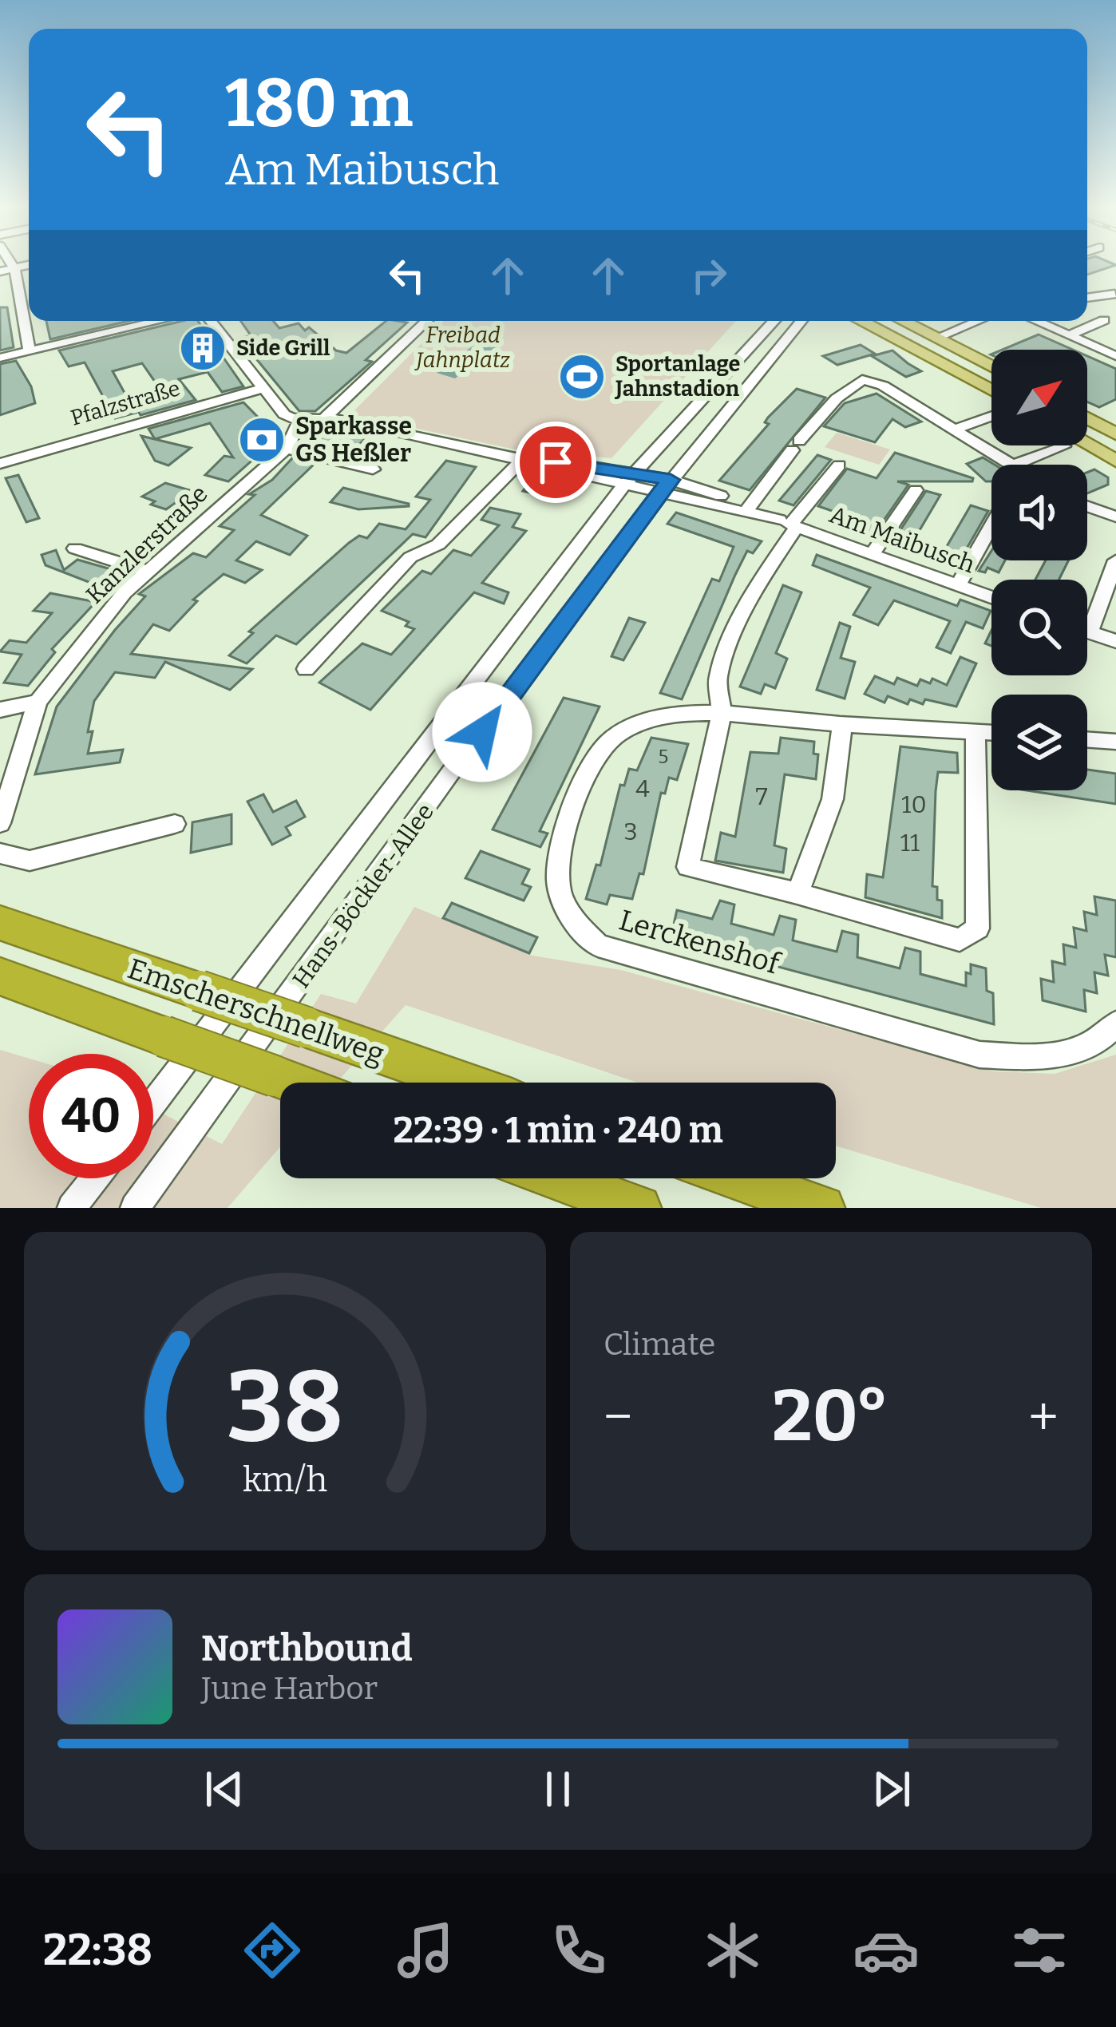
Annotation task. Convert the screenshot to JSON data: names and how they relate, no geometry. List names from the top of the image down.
{
  "streets": {
    "highway": ["Emscherschnellweg"],
    "street": [
      "Pfalzstraße",
      "Am Maibusch",
      "Kanzlerstraße",
      "Hans-Böckler-Allee",
      "Lerckenshof"
    ]
  },
  "crossings": [
    ["Am Maibusch", "Kanzlerstraße"],
    ["Am Maibusch", "Hans-Böckler-Allee"]
  ],
  "parks": ["Freibad Jahnplatz"],
  "places": {
    "building": ["Side Grill"],
    "sports": ["Sportanlage Jahnstadion"],
    "bank": ["Sparkasse GS Heßler"]
  },
  "house_numbers": [
    "5",
    "4",
    "7",
    "10",
    "3",
    "11"
  ],
  "north": "top right",
  "page": {
    "turn": ["180 m", "Am Maibusch"],
    "limit": "40",
    "trip": "22:39 · 1 min · 240 m",
    "tile": "Climate",
    "heat": ["−", "20°", "+"],
    "song": ["Northbound", "June Harbor"],
    "tabs": "22:38",
    "gauge": ["38", "km/h"]
  }
}
